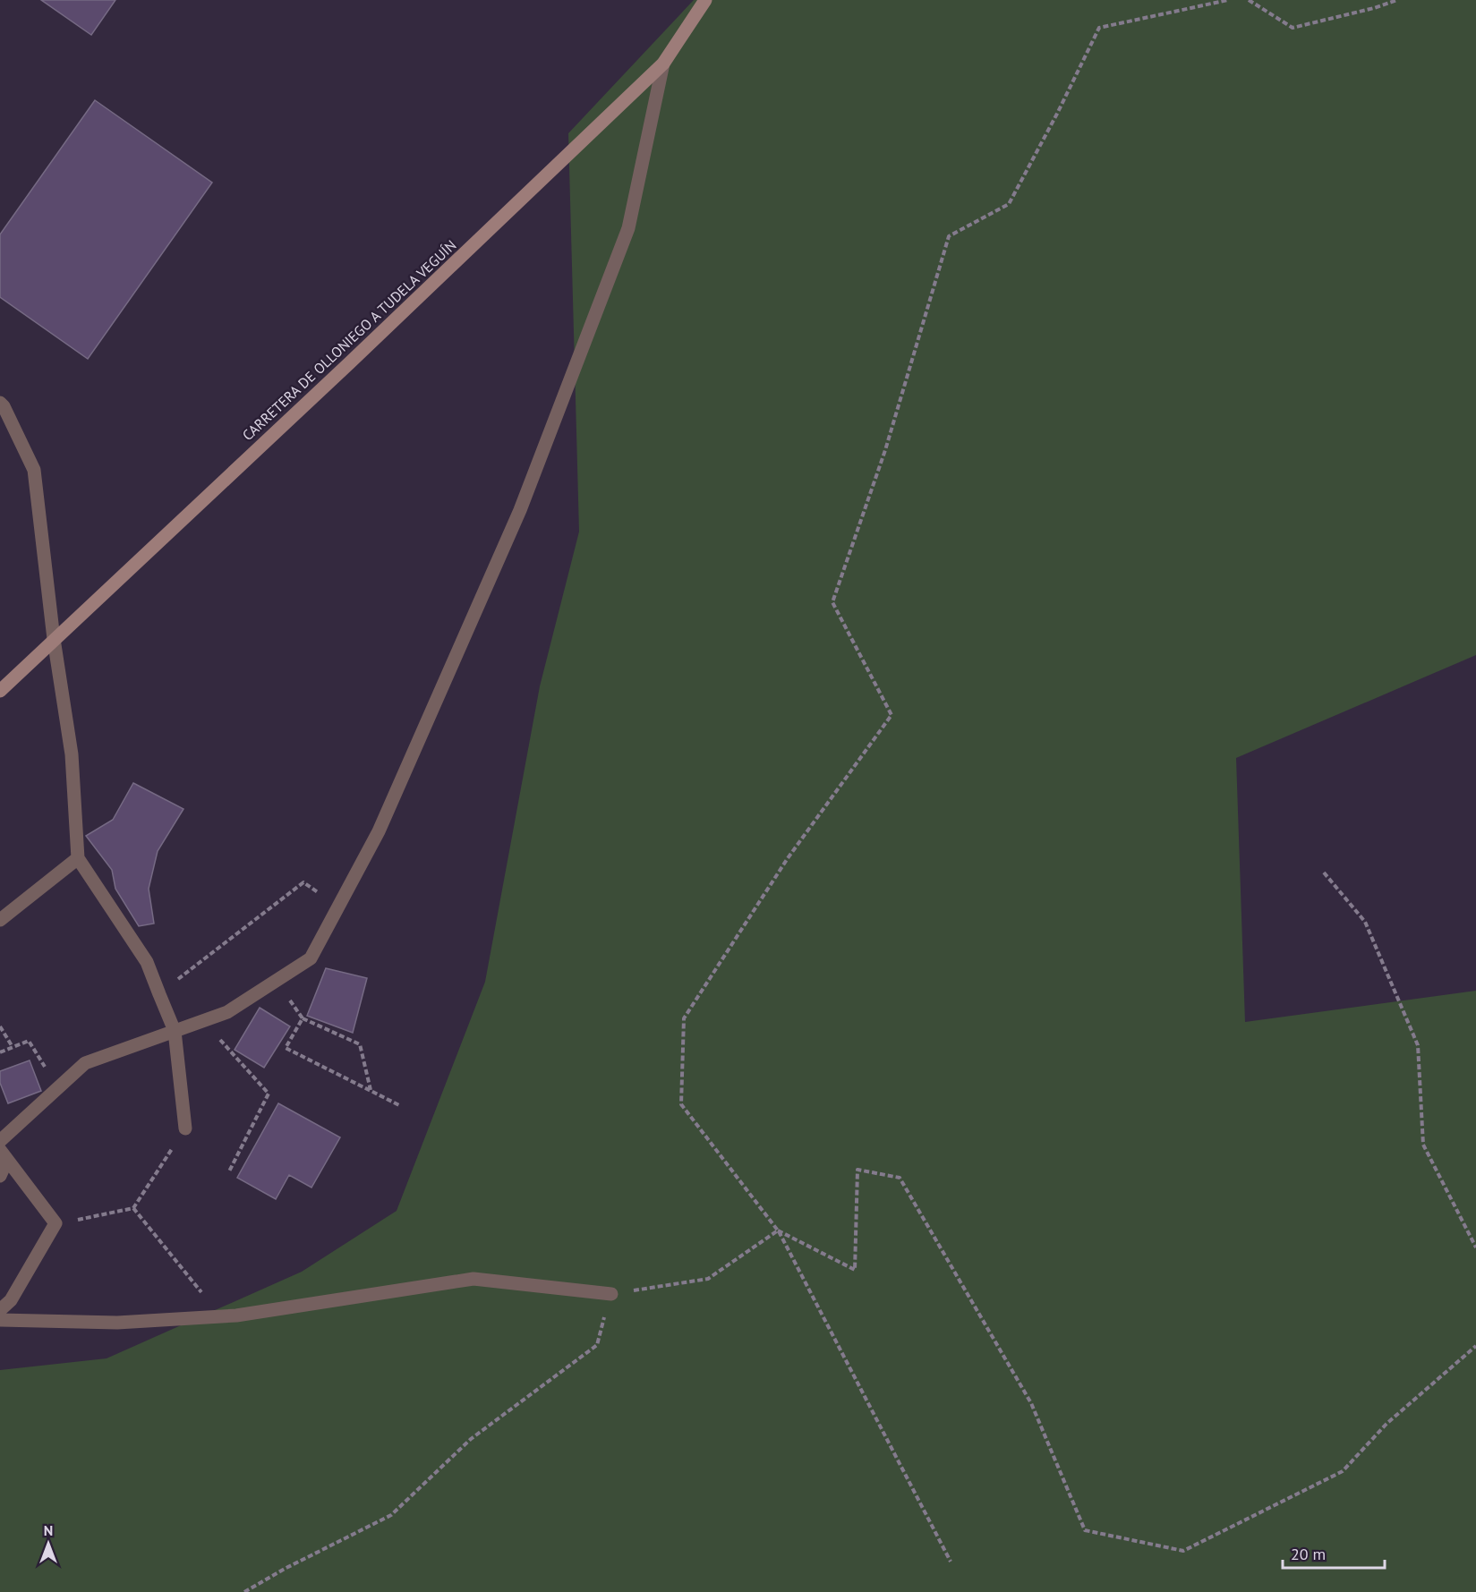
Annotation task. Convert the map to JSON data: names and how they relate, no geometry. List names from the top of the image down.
{
  "streets": {
    "street": ["CARRETERA DE OLLONIEGO A TUDELA VEGUÍN"]
  },
  "scale_bar": "20 m",
  "north": "top"
}
